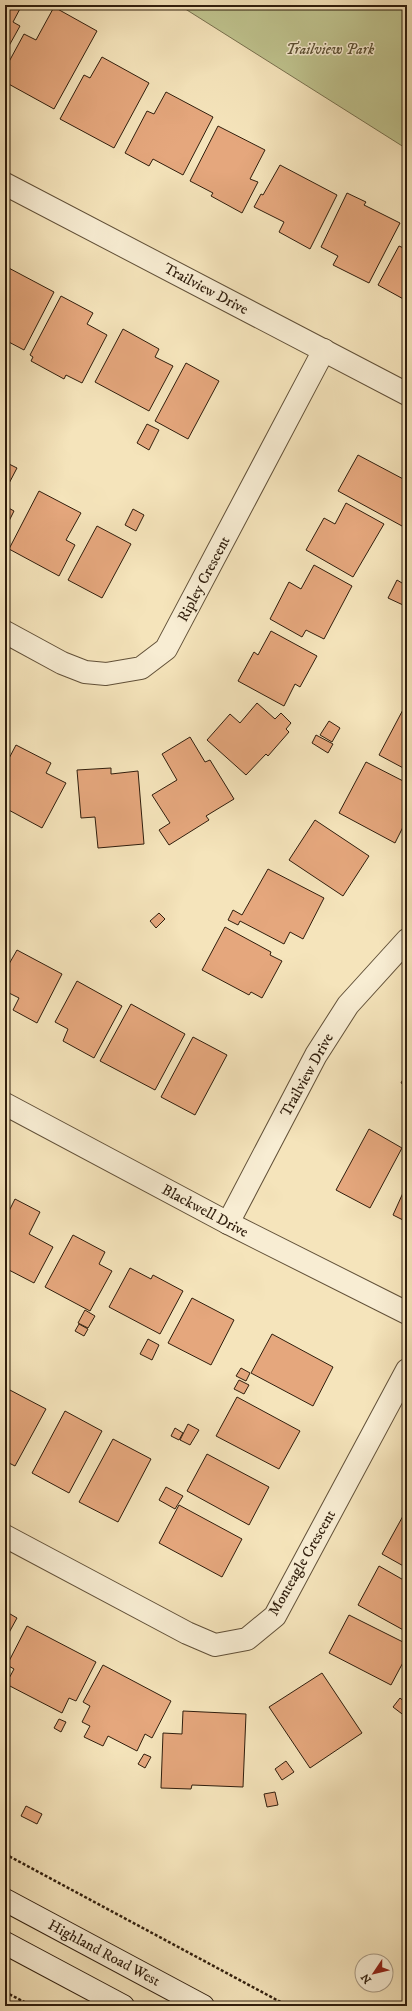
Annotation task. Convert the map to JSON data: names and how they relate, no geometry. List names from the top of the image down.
{
  "streets": {
    "street": [
      "Trailview Drive",
      "Ripley Crescent",
      "Blackwell Drive",
      "Monteagle Crescent",
      "Highland Road West"
    ]
  },
  "crossings": [
    ["Trailview Drive", "Ripley Crescent"],
    ["Trailview Drive", "Blackwell Drive"]
  ],
  "parks": ["Trailview Park"],
  "north": "bottom left"
}
